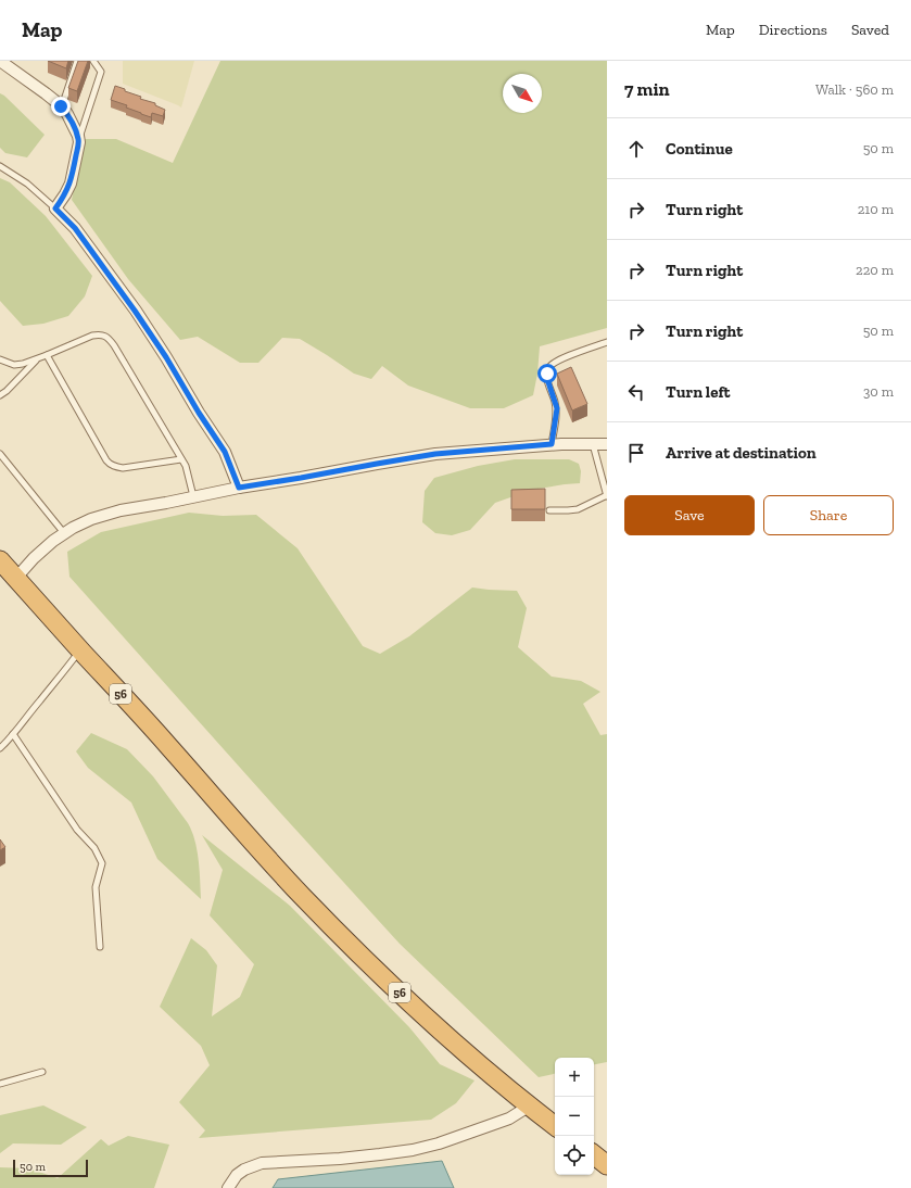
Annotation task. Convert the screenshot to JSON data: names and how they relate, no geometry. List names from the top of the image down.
{
  "streets": {
    "highway": ["56"]
  },
  "scale_bar": "50 m",
  "north": "bottom right",
  "page": {
    "header": "Map",
    "nav": ["Map", "Directions", "Saved"],
    "heading": ["7 min", "Walk · 560 m"],
    "list": [
      ["Continue", "50 m"],
      ["Turn right", "210 m"],
      ["Turn right", "220 m"],
      ["Turn right", "50 m"],
      ["Turn left", "30 m"],
      "Arrive at destination"
    ],
    "buttons": ["Save", "Share"],
    "map_buttons": ["+", "−"],
    "scale": "50 m"
  }
}
